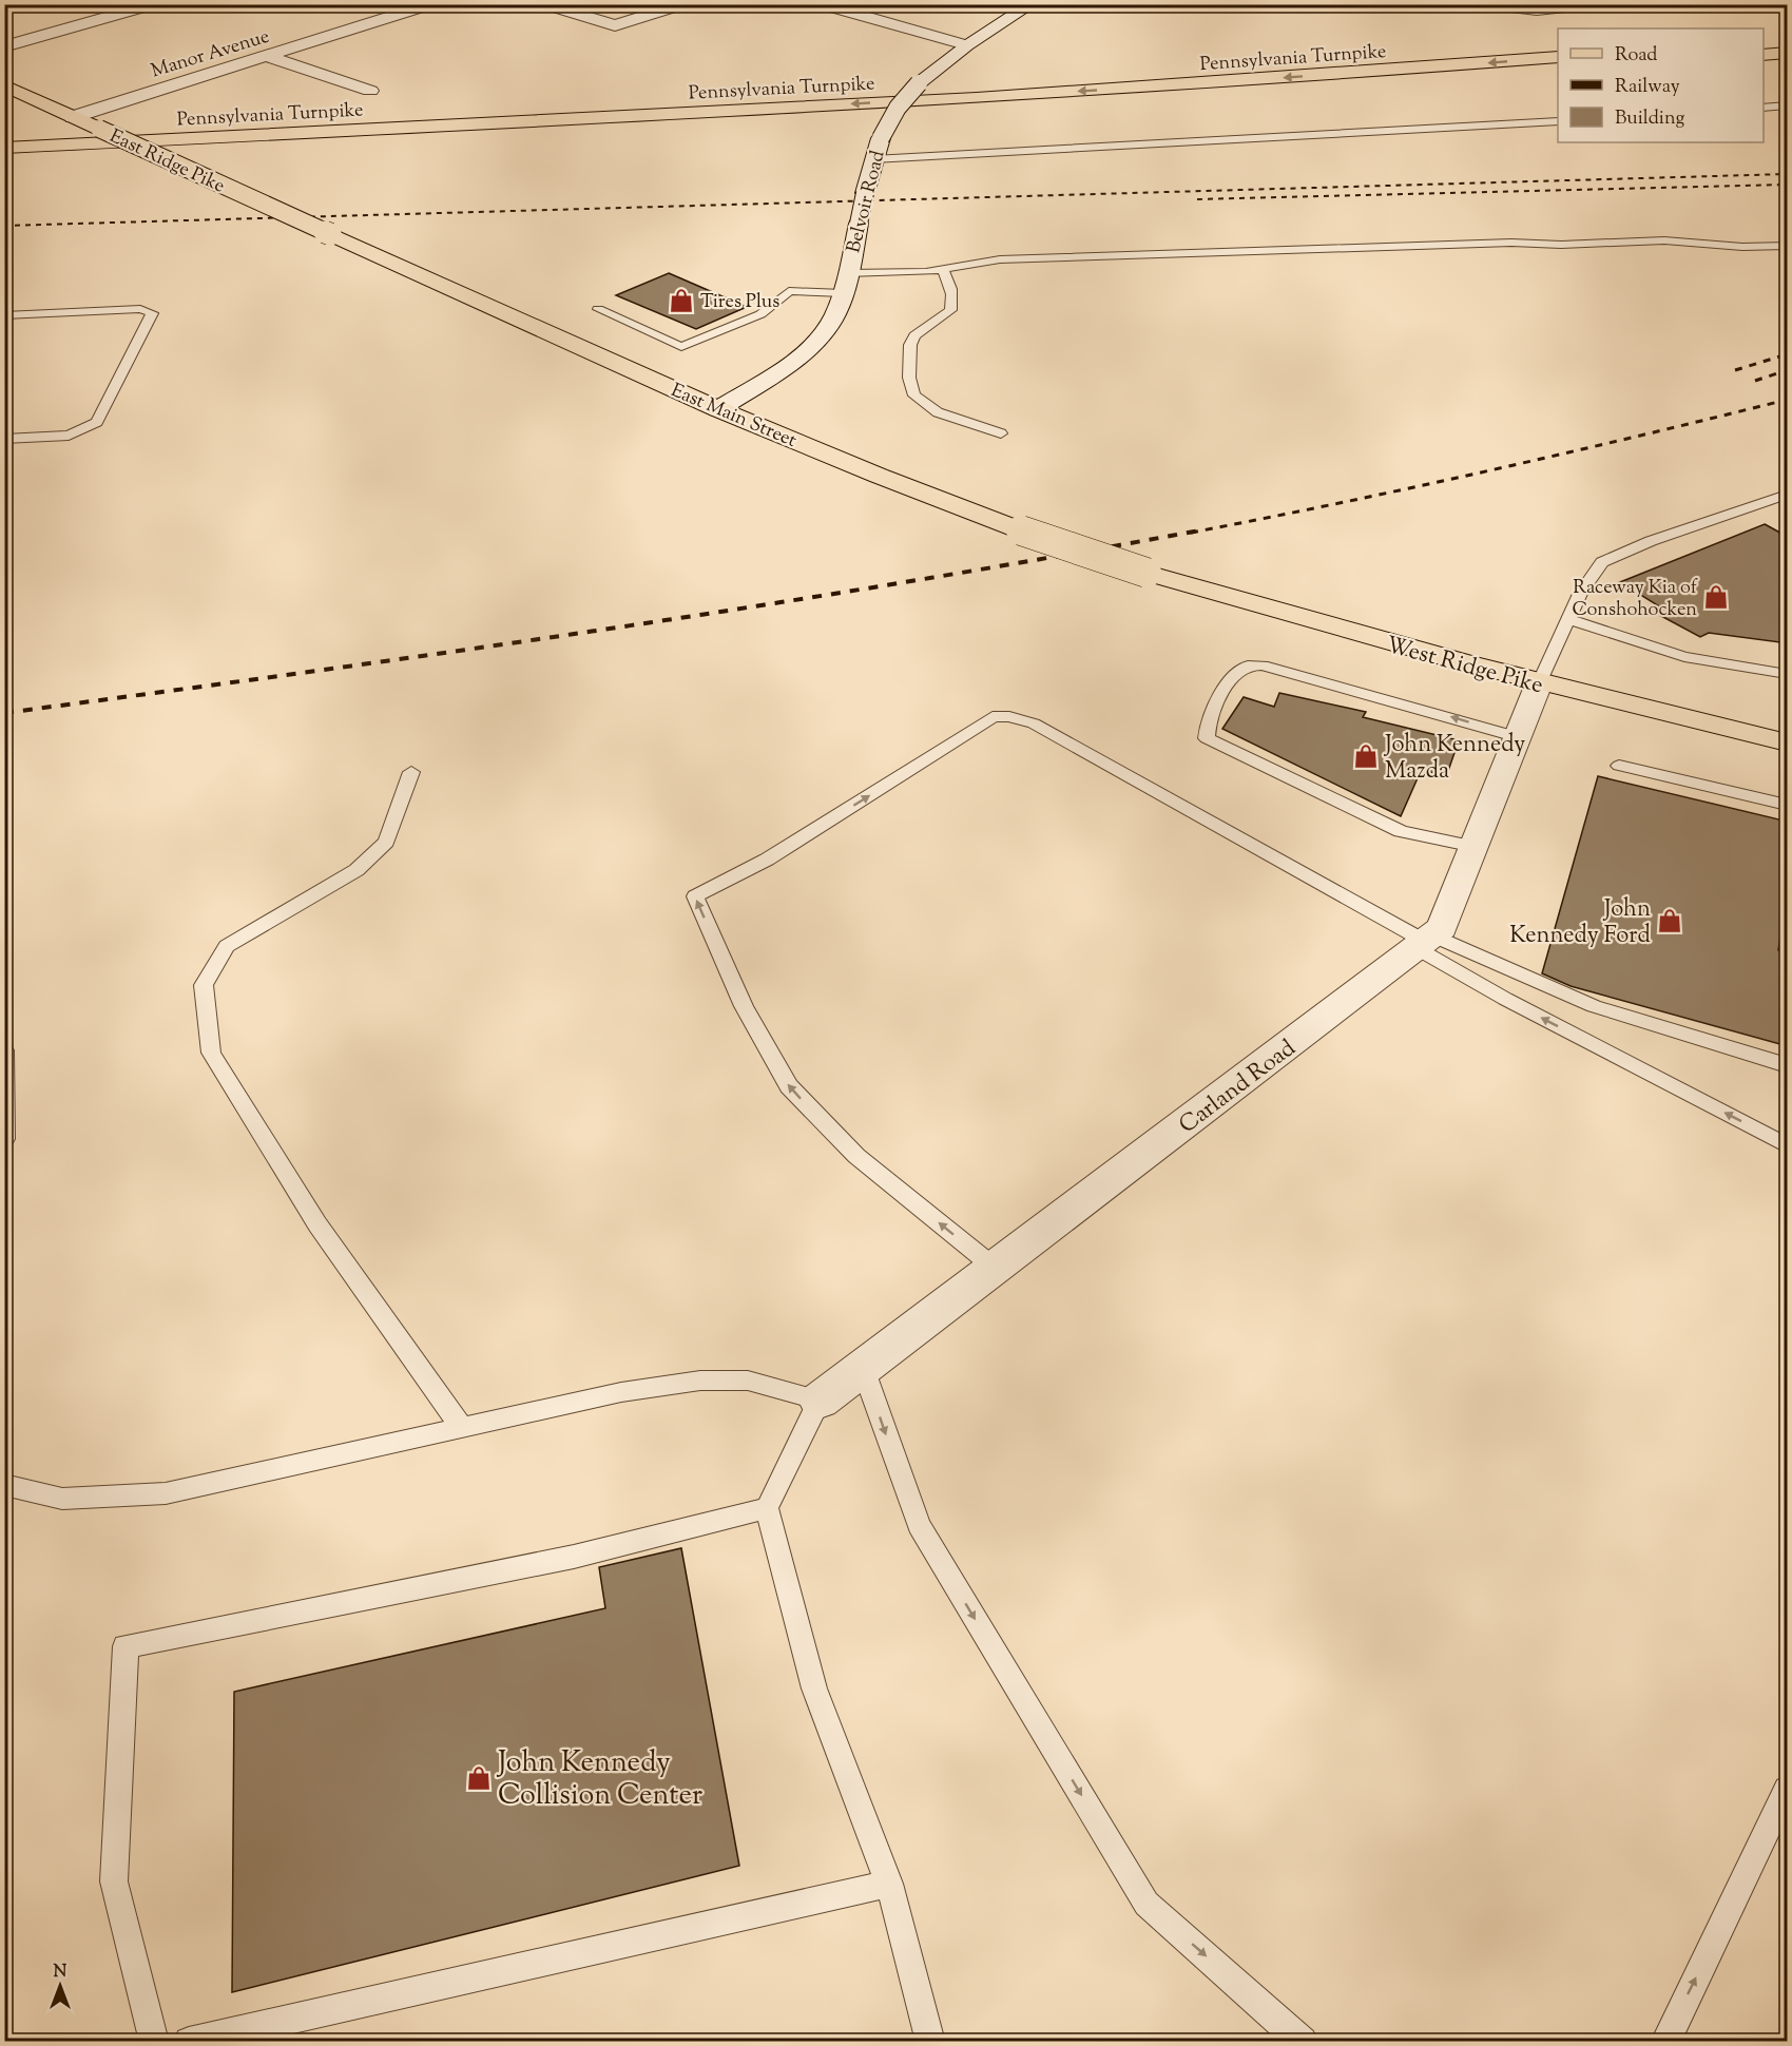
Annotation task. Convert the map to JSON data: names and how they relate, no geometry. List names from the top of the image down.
{
  "streets": {
    "main road": [
      "Pennsylvania Turnpike",
      "East Ridge Pike",
      "East Main Street",
      "West Ridge Pike"
    ],
    "street": ["Manor Avenue", "Belvoir Road", "Carland Road"]
  },
  "crossings": [
    ["Manor Avenue", "East Ridge Pike"],
    ["East Ridge Pike", "East Main Street"],
    ["Belvoir Road", "East Main Street"],
    ["East Main Street", "West Ridge Pike"],
    ["West Ridge Pike", "Carland Road"]
  ],
  "places": {
    "shop": [
      "Tires Plus",
      "Raceway Kia of Conshohocken",
      "John Kennedy Mazda",
      "John Kennedy Ford",
      "John Kennedy Collision Center"
    ]
  },
  "legend": ["Road", "Railway", "Building"],
  "north": "top"
}
